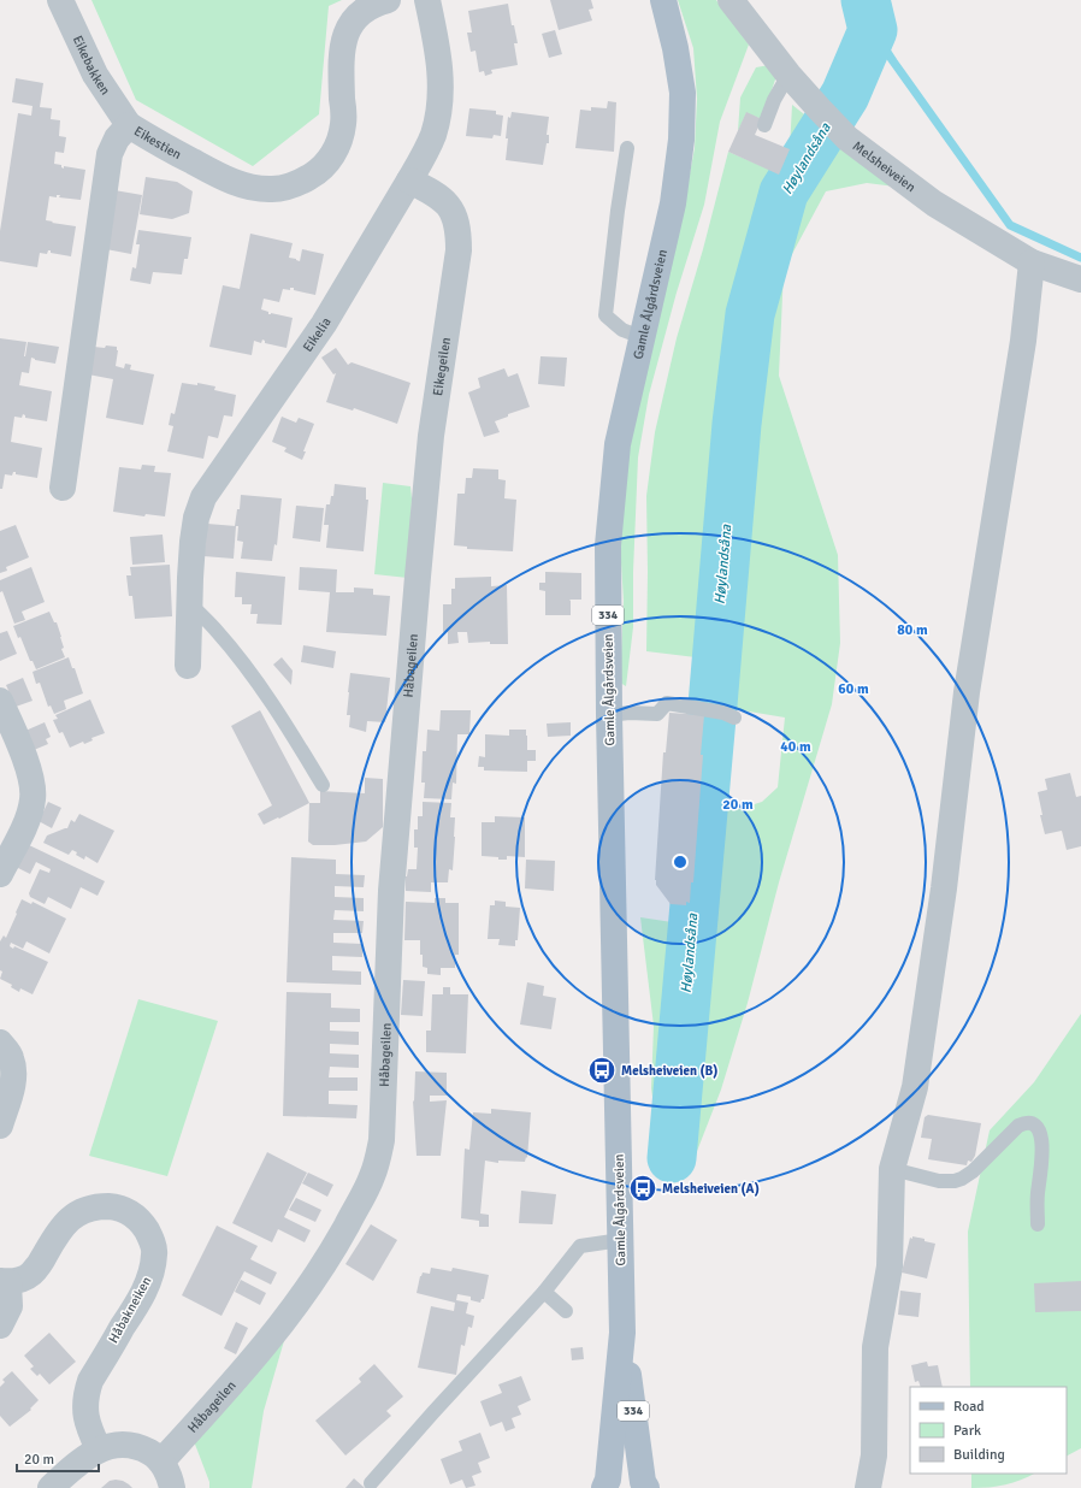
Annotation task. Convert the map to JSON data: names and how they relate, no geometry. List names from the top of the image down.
{
  "streets": {
    "main road": ["Gamle Ålgårdsveien", "334"],
    "street": [
      "Eikebakken",
      "Eikestien",
      "Melsheiveien",
      "Eikelia",
      "Eikegeilen",
      "Håbageilen",
      "Håbakneiken"
    ]
  },
  "crossings": [
    ["Eikebakken", "Eikestien"],
    ["Eikelia", "Eikegeilen"],
    ["Eikegeilen", "Håbageilen"]
  ],
  "water": ["Høylandsåna"],
  "places": {
    "bus stop": ["Melsheiveien (B)", "Melsheiveien (A)"]
  },
  "legend": ["Road", "Park", "Building"],
  "scale_bar": "20 m",
  "rings": [
    "80 m",
    "60 m",
    "40 m",
    "20 m"
  ]
}
